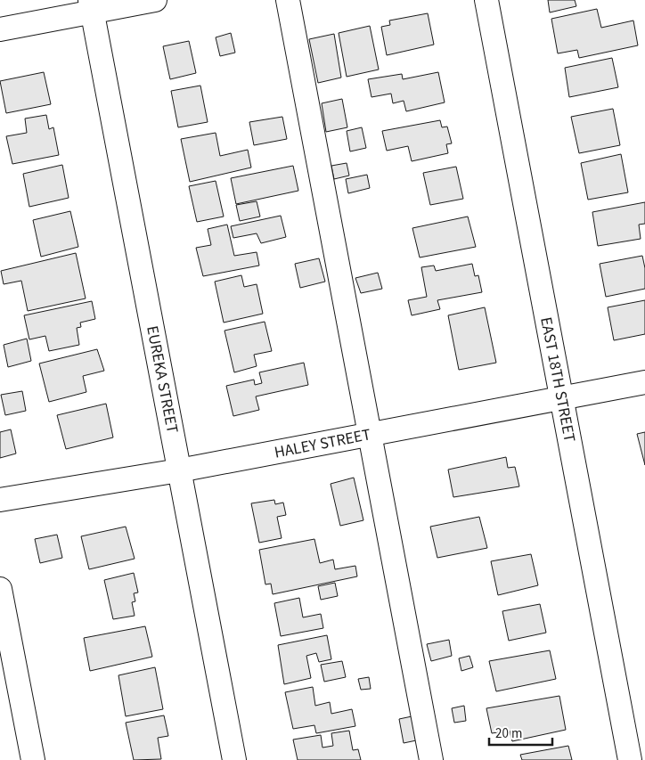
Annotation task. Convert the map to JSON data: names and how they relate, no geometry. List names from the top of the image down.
{
  "streets": {
    "street": ["EUREKA STREET", "EAST 18TH STREET", "HALEY STREET"]
  },
  "crossings": [
    ["EUREKA STREET", "HALEY STREET"],
    ["EAST 18TH STREET", "HALEY STREET"]
  ],
  "scale_bar": "20 m"
}
